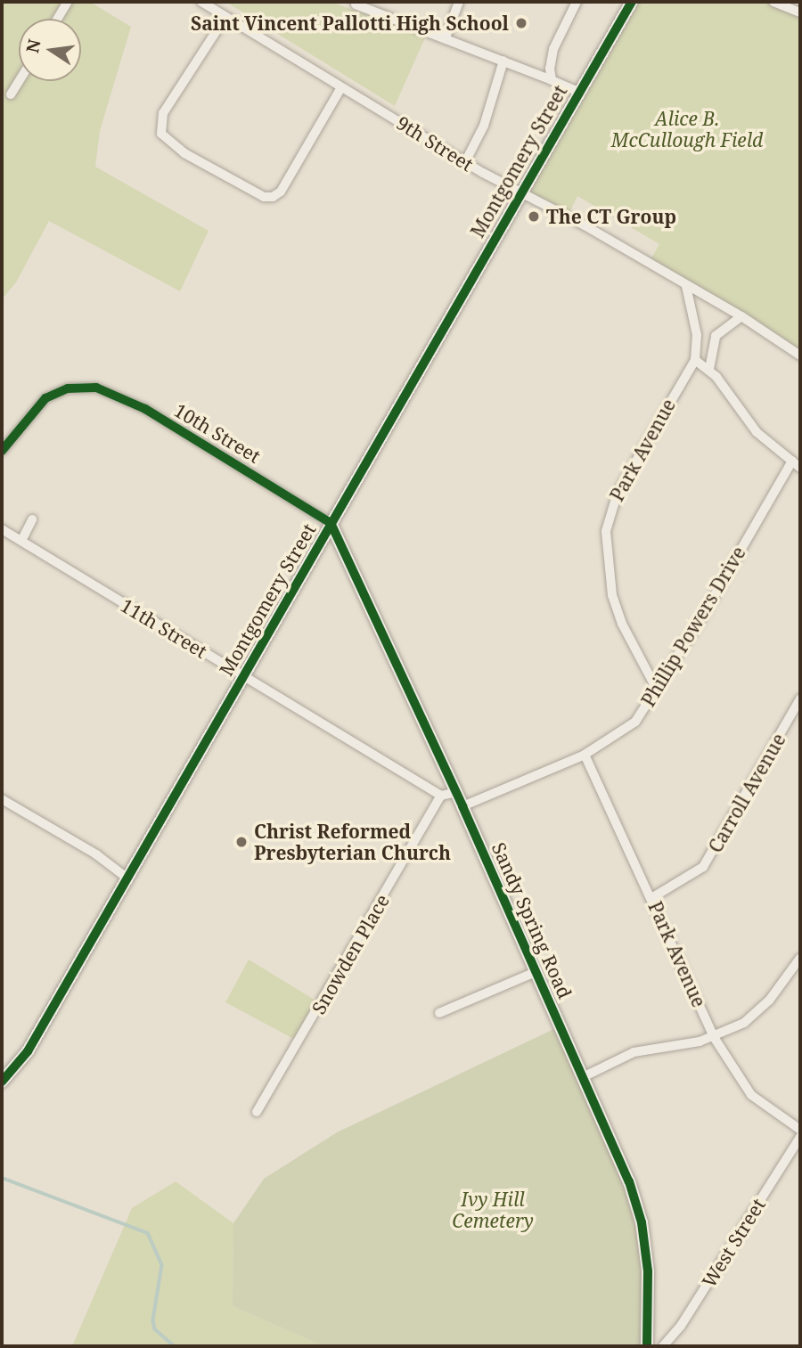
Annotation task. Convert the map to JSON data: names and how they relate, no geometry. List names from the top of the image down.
{
  "streets": {
    "street": [
      "9th Street",
      "Montgomery Street",
      "10th Street",
      "Park Avenue",
      "Phillip Powers Drive",
      "11th Street",
      "Carroll Avenue",
      "Sandy Spring Road",
      "Snowden Place",
      "West Street"
    ]
  },
  "crossings": [
    ["9th Street", "Montgomery Street"],
    ["9th Street", "Park Avenue"],
    ["Montgomery Street", "10th Street"],
    ["Montgomery Street", "11th Street"],
    ["Montgomery Street", "Sandy Spring Road"],
    ["10th Street", "Sandy Spring Road"],
    ["Park Avenue", "Phillip Powers Drive"],
    ["Park Avenue", "Carroll Avenue"],
    ["Phillip Powers Drive", "Sandy Spring Road"],
    ["11th Street", "Snowden Place"]
  ],
  "parks": ["Alice B. McCullough Field", "Ivy Hill Cemetery"],
  "places": ["Saint Vincent Pallotti High School", "The CT Group", "Christ Reformed Presbyterian Church"],
  "north": "left"
}
